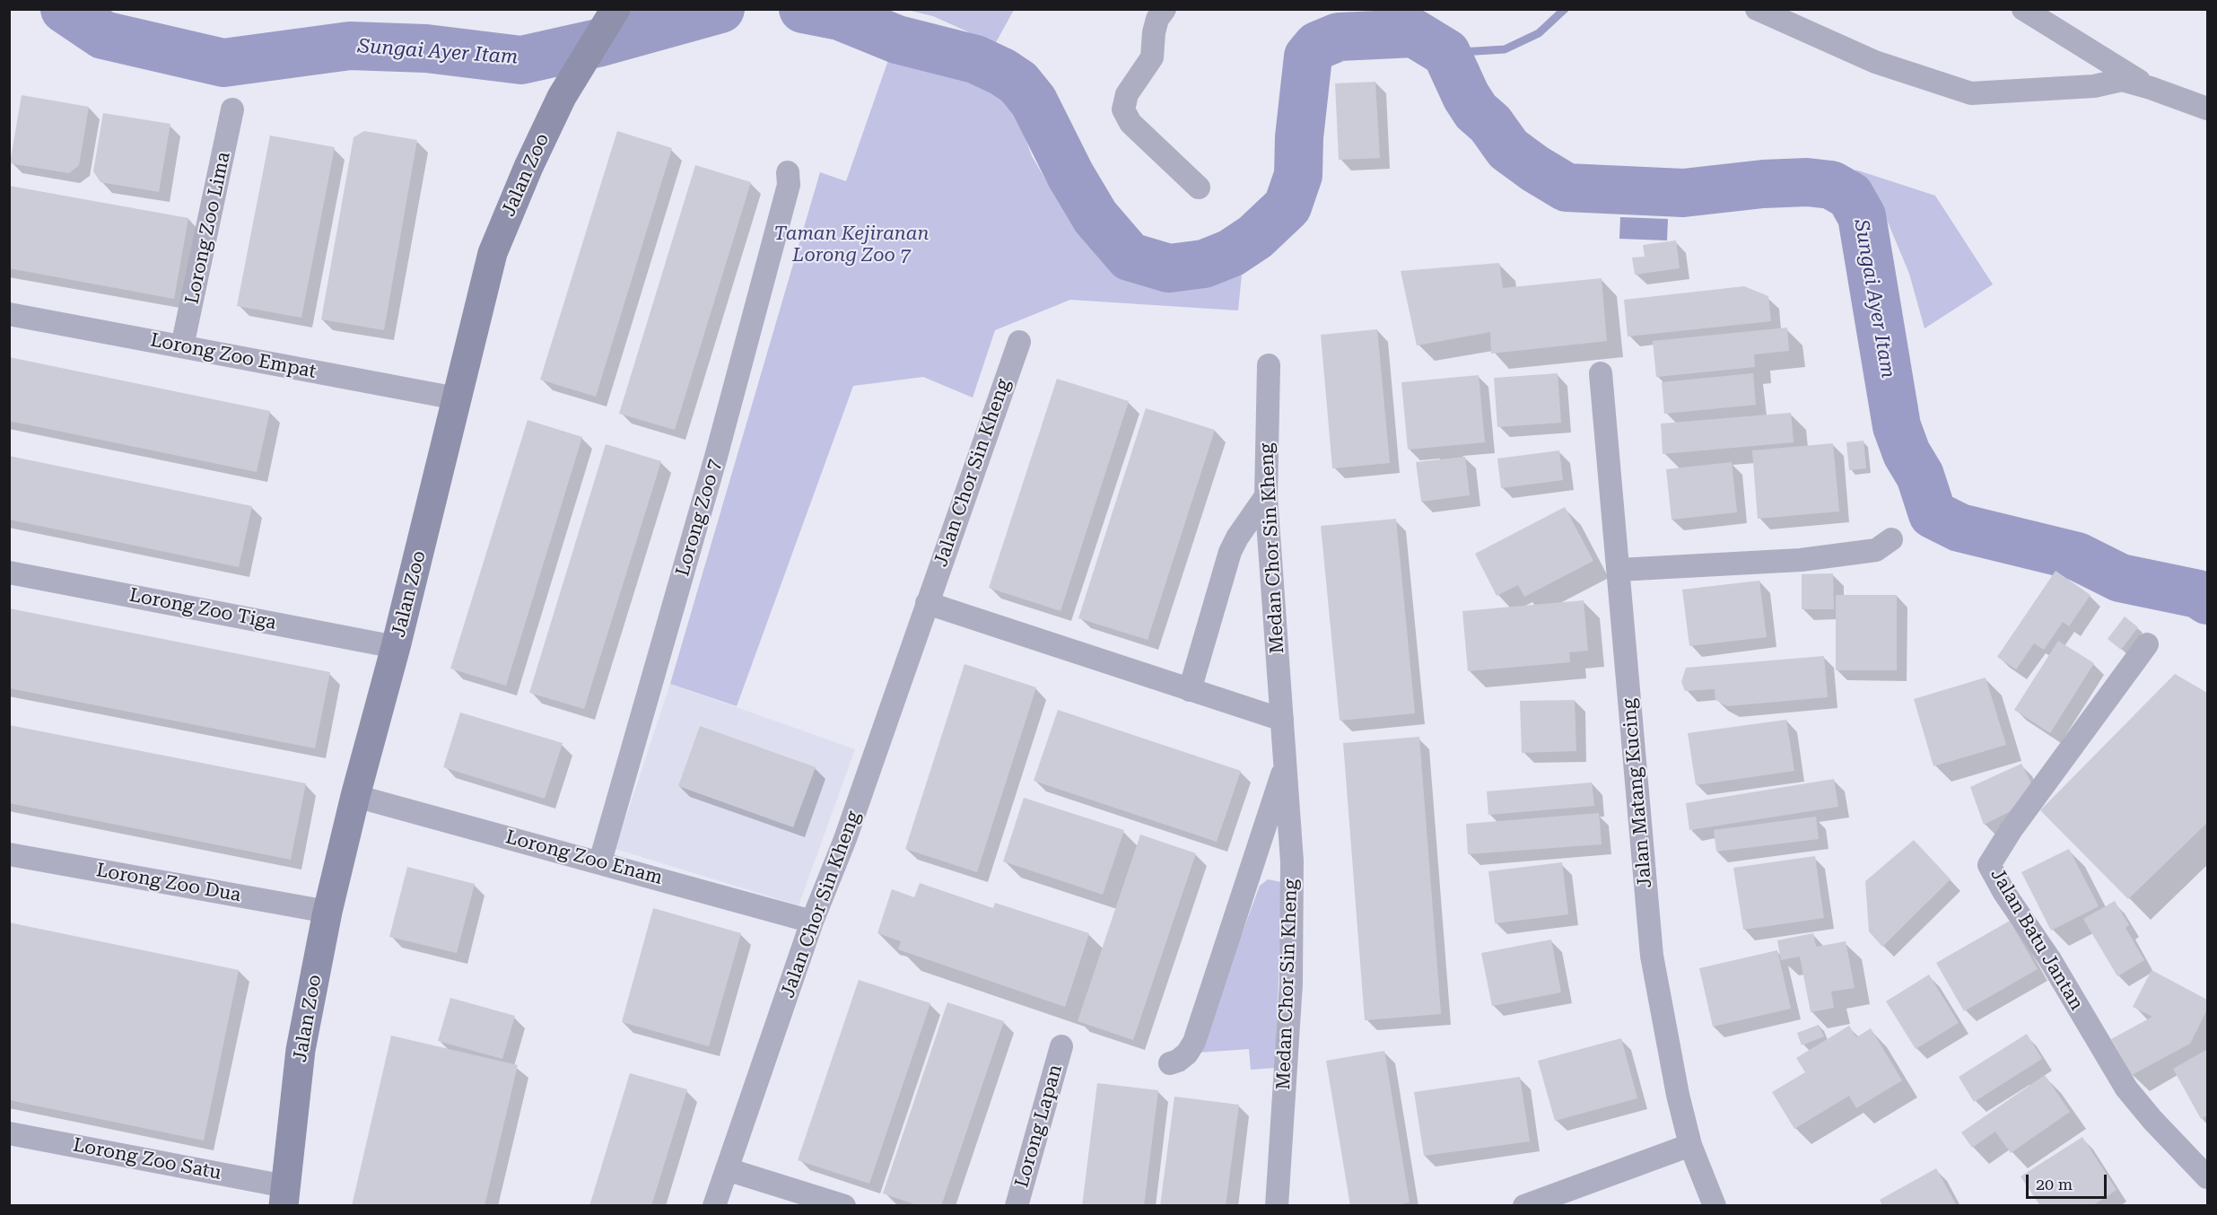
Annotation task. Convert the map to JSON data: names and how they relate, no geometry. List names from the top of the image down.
{
  "streets": {
    "main road": ["Jalan Zoo"],
    "street": [
      "Lorong Zoo Lima",
      "Lorong Zoo Empat",
      "Jalan Chor Sin Kheng",
      "Lorong Zoo 7",
      "Medan Chor Sin Kheng",
      "Lorong Zoo Tiga",
      "Jalan Matang Kucing",
      "Lorong Zoo Enam",
      "Lorong Zoo Dua",
      "Jalan Batu Jantan",
      "Lorong Lapan",
      "Lorong Zoo Satu"
    ]
  },
  "crossings": [
    ["Jalan Zoo", "Lorong Zoo Empat"],
    ["Jalan Zoo", "Lorong Zoo Tiga"],
    ["Jalan Zoo", "Lorong Zoo Enam"],
    ["Jalan Zoo", "Lorong Zoo Dua"],
    ["Jalan Zoo", "Lorong Zoo Satu"],
    ["Lorong Zoo Lima", "Lorong Zoo Empat"],
    ["Jalan Chor Sin Kheng", "Lorong Zoo Enam"],
    ["Lorong Zoo 7", "Lorong Zoo Enam"]
  ],
  "water": ["Sungai Ayer Itam"],
  "parks": ["Taman Kejiranan Lorong Zoo 7"],
  "scale_bar": "20 m"
}
